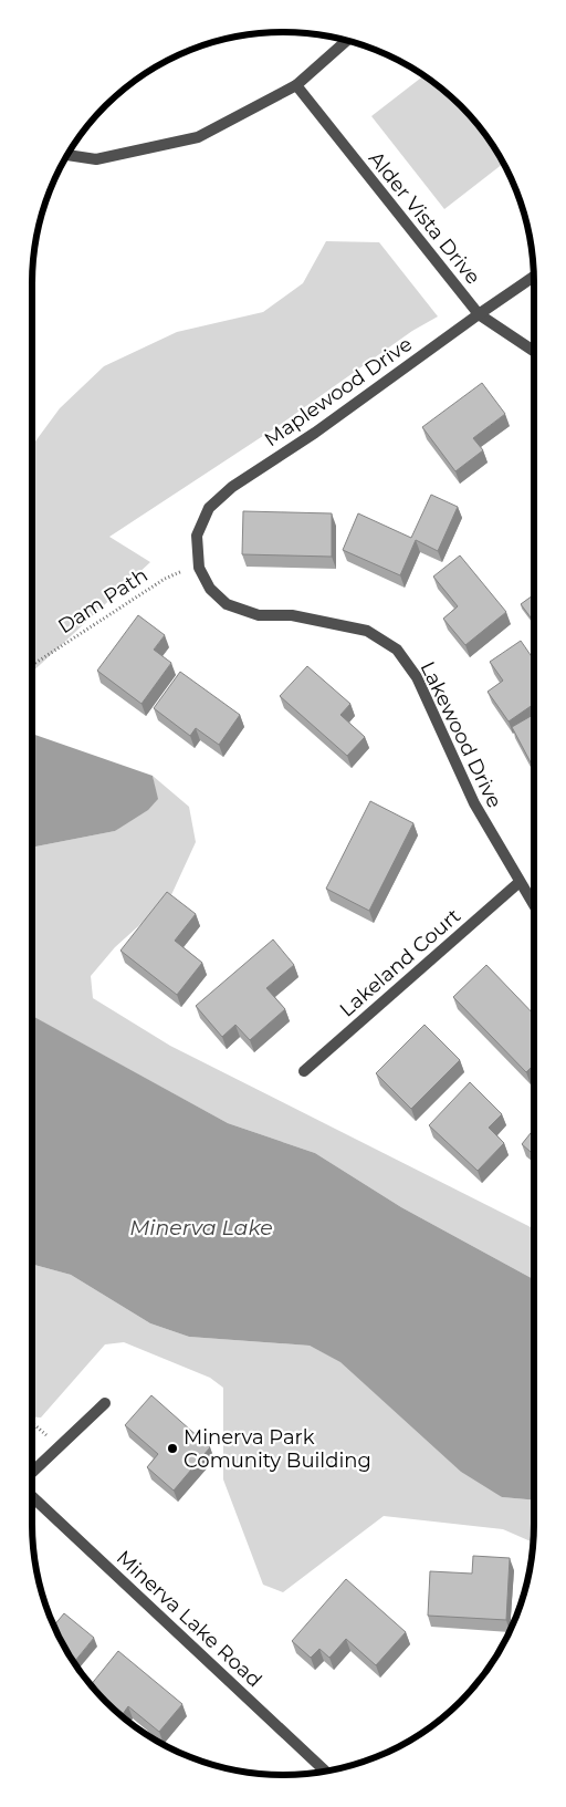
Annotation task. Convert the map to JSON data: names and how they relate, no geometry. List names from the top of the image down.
{
  "streets": {
    "street": [
      "Alder Vista Drive",
      "Maplewood Drive",
      "Lakewood Drive",
      "Lakeland Court",
      "Minerva Lake Road"
    ],
    "path": ["Dam Path"]
  },
  "crossings": [
    ["Alder Vista Drive", "Maplewood Drive"],
    ["Maplewood Drive", "Dam Path"],
    ["Maplewood Drive", "Lakewood Drive"],
    ["Dam Path", "Lakewood Drive"],
    ["Lakewood Drive", "Lakeland Court"]
  ],
  "water": ["Minerva Lake"],
  "places": ["Minerva Park Comunity Building"]
}
